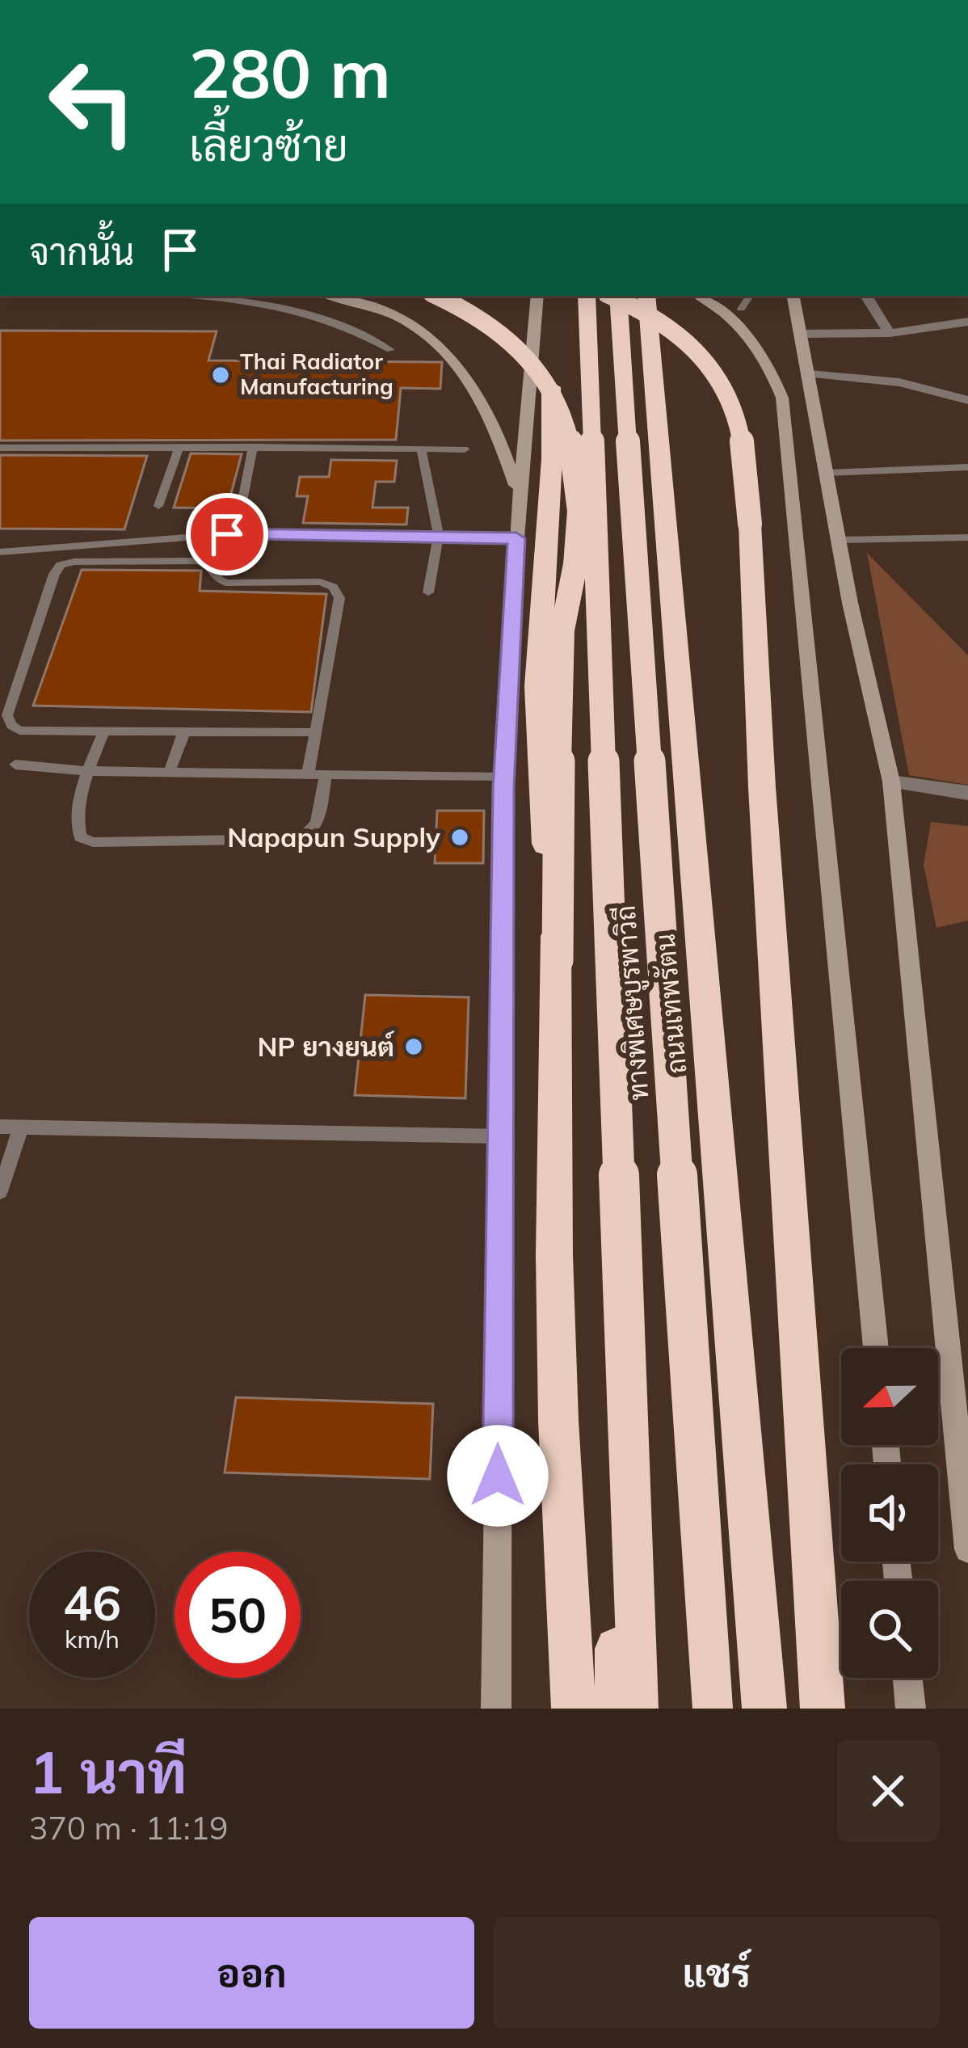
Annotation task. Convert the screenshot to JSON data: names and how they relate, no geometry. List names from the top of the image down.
{
  "streets": {
    "highway": ["ทางพิเศษบูรพาวิถี", "ถนนเทพรัตน"]
  },
  "places": ["Thai Radiator Manufacturing", "Napapun Supply", "NP ยางยนต์"],
  "north": "left",
  "page": {
    "turn": ["280 m", "เลี้ยวซ้าย"],
    "then": "จากนั้น",
    "speed": "46 km/h",
    "limit": "50",
    "heading": ["1 นาที", "370 m · 11:19"],
    "buttons": ["ออก", "แชร์"]
  }
}
